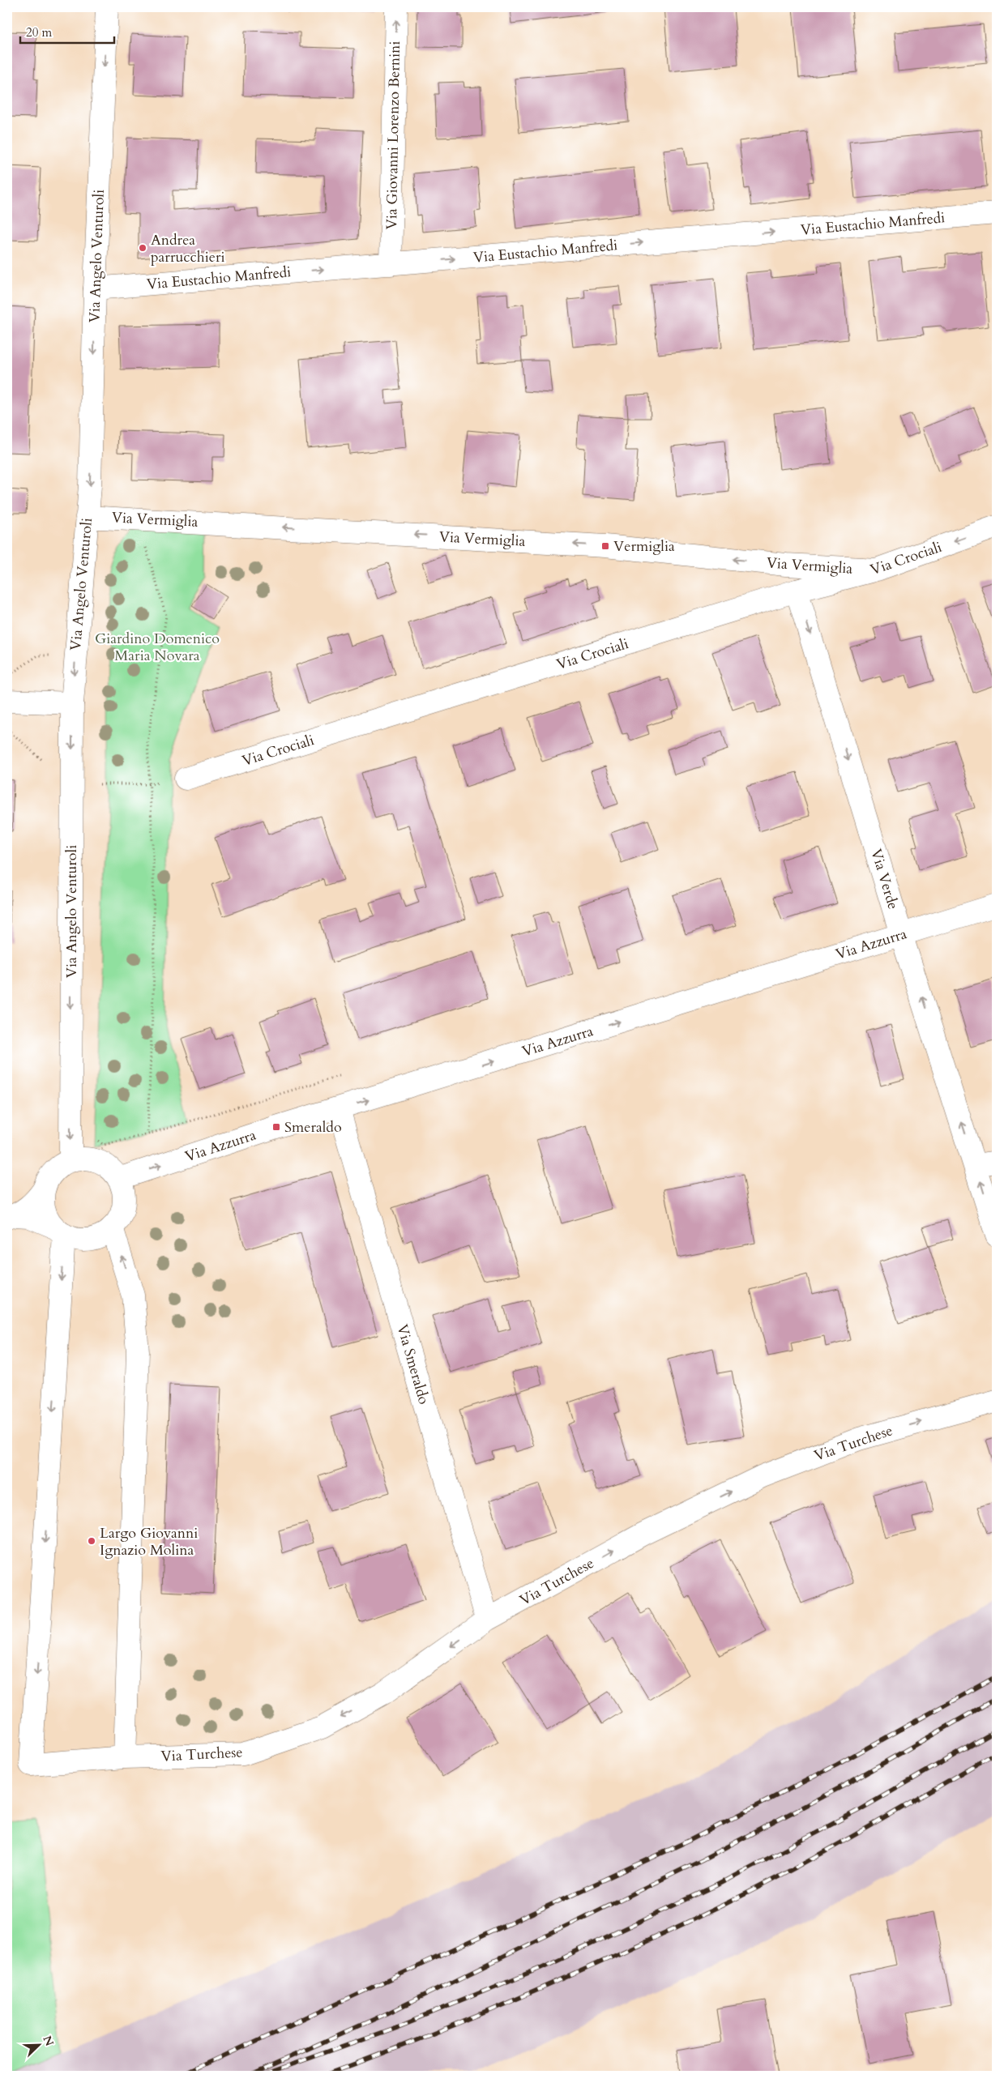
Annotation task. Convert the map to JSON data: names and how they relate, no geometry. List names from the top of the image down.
{
  "streets": {
    "street": [
      "Via Giovanni Lorenzo Bernini",
      "Via Eustachio Manfredi",
      "Via Angelo Venturoli",
      "Via Vermiglia",
      "Via Crociali",
      "Via Verde",
      "Via Azzurra",
      "Via Smeraldo",
      "Via Turchese"
    ]
  },
  "crossings": [
    ["Via Giovanni Lorenzo Bernini", "Via Eustachio Manfredi"],
    ["Via Eustachio Manfredi", "Via Angelo Venturoli"],
    ["Via Angelo Venturoli", "Via Vermiglia"],
    ["Via Angelo Venturoli", "Via Azzurra"],
    ["Via Vermiglia", "Via Crociali"],
    ["Via Crociali", "Via Verde"],
    ["Via Verde", "Via Azzurra"],
    ["Via Azzurra", "Via Smeraldo"],
    ["Via Smeraldo", "Via Turchese"]
  ],
  "one_way": [
    "Via Giovanni Lorenzo Bernini",
    "Via Eustachio Manfredi",
    "Via Angelo Venturoli",
    "Via Vermiglia",
    "Via Azzurra"
  ],
  "parks": ["Giardino Domenico Maria Novara"],
  "places": {
    "other": ["Andrea parrucchieri", "Largo Giovanni Ignazio Molina"],
    "transit": ["Vermiglia", "Smeraldo"]
  },
  "scale_bar": "20 m",
  "north": "top right"
}
